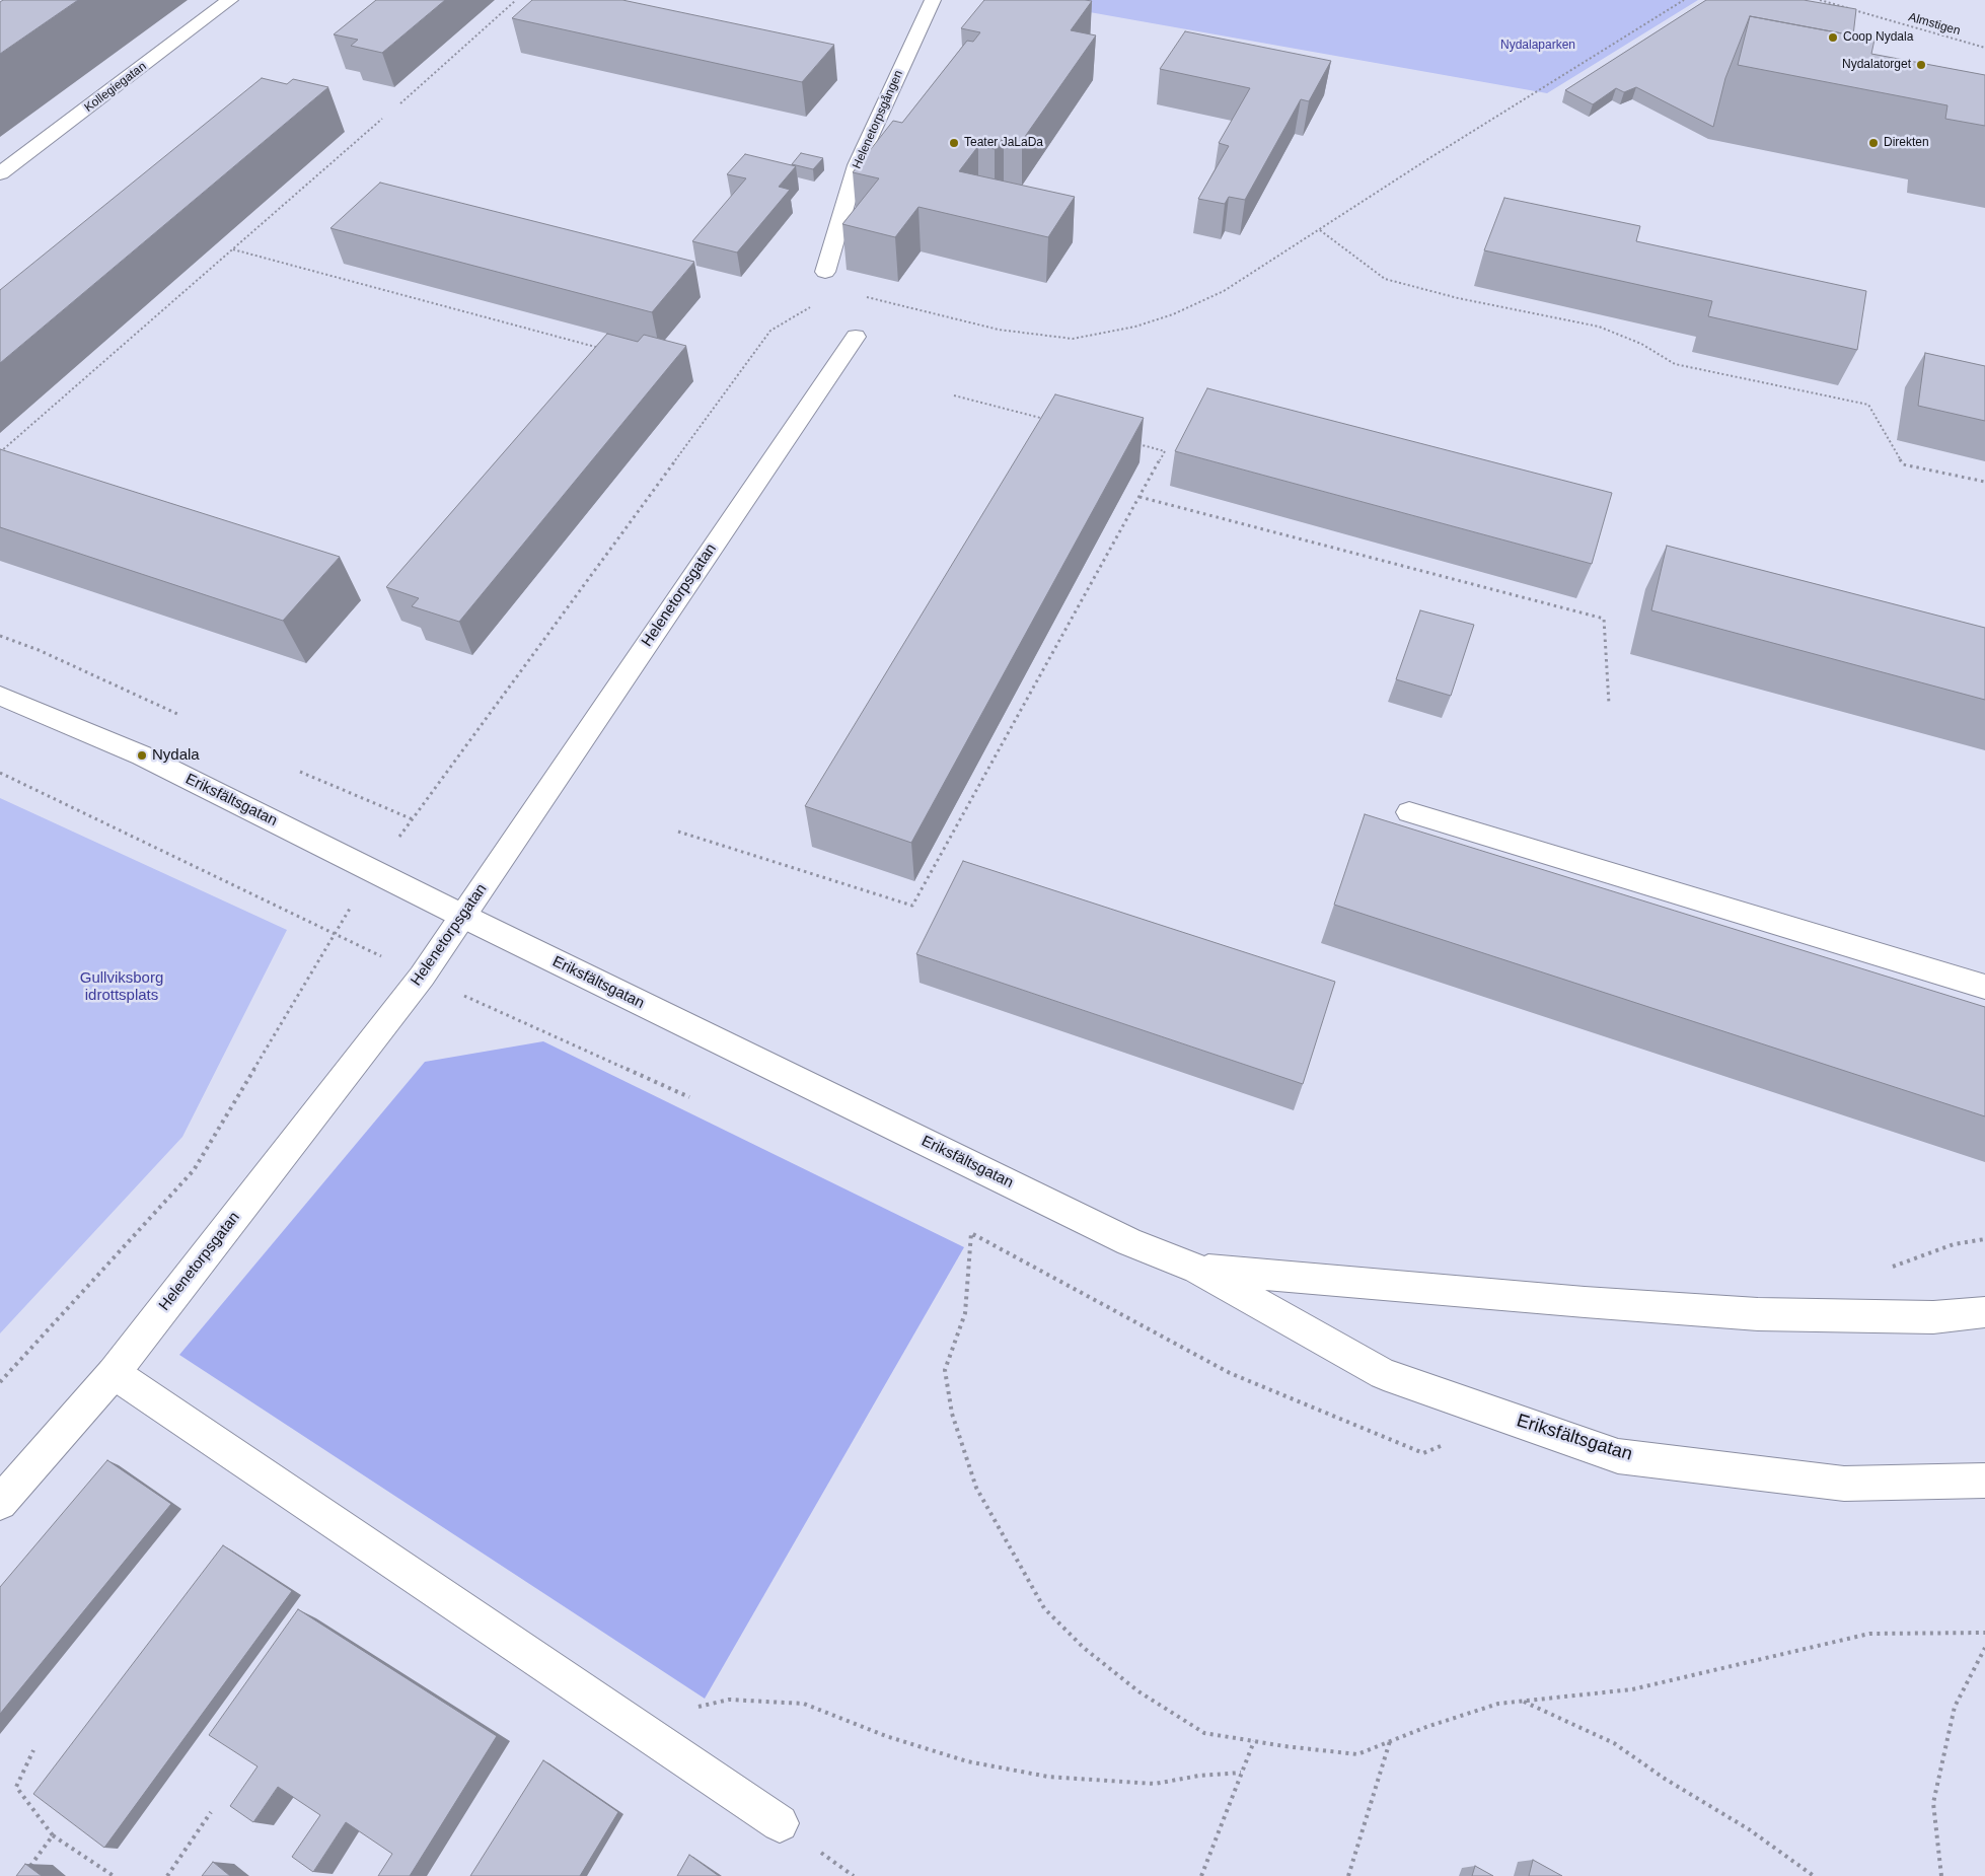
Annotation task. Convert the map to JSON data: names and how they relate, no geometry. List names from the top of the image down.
{
  "streets": {
    "street": [
      "Kollegiegatan",
      "Helenetorpsgången",
      "Helenetorpsgatan",
      "Eriksfältsgatan"
    ],
    "path": ["Almstigen"]
  },
  "crossings": [
    ["Helenetorpsgatan", "Eriksfältsgatan"]
  ],
  "parks": ["Nydalaparken", "Gullviksborg idrottsplats"],
  "places": [
    "Coop Nydala",
    "Nydalatorget",
    "Teater JaLaDa",
    "Direkten",
    "Nydala"
  ]
}
